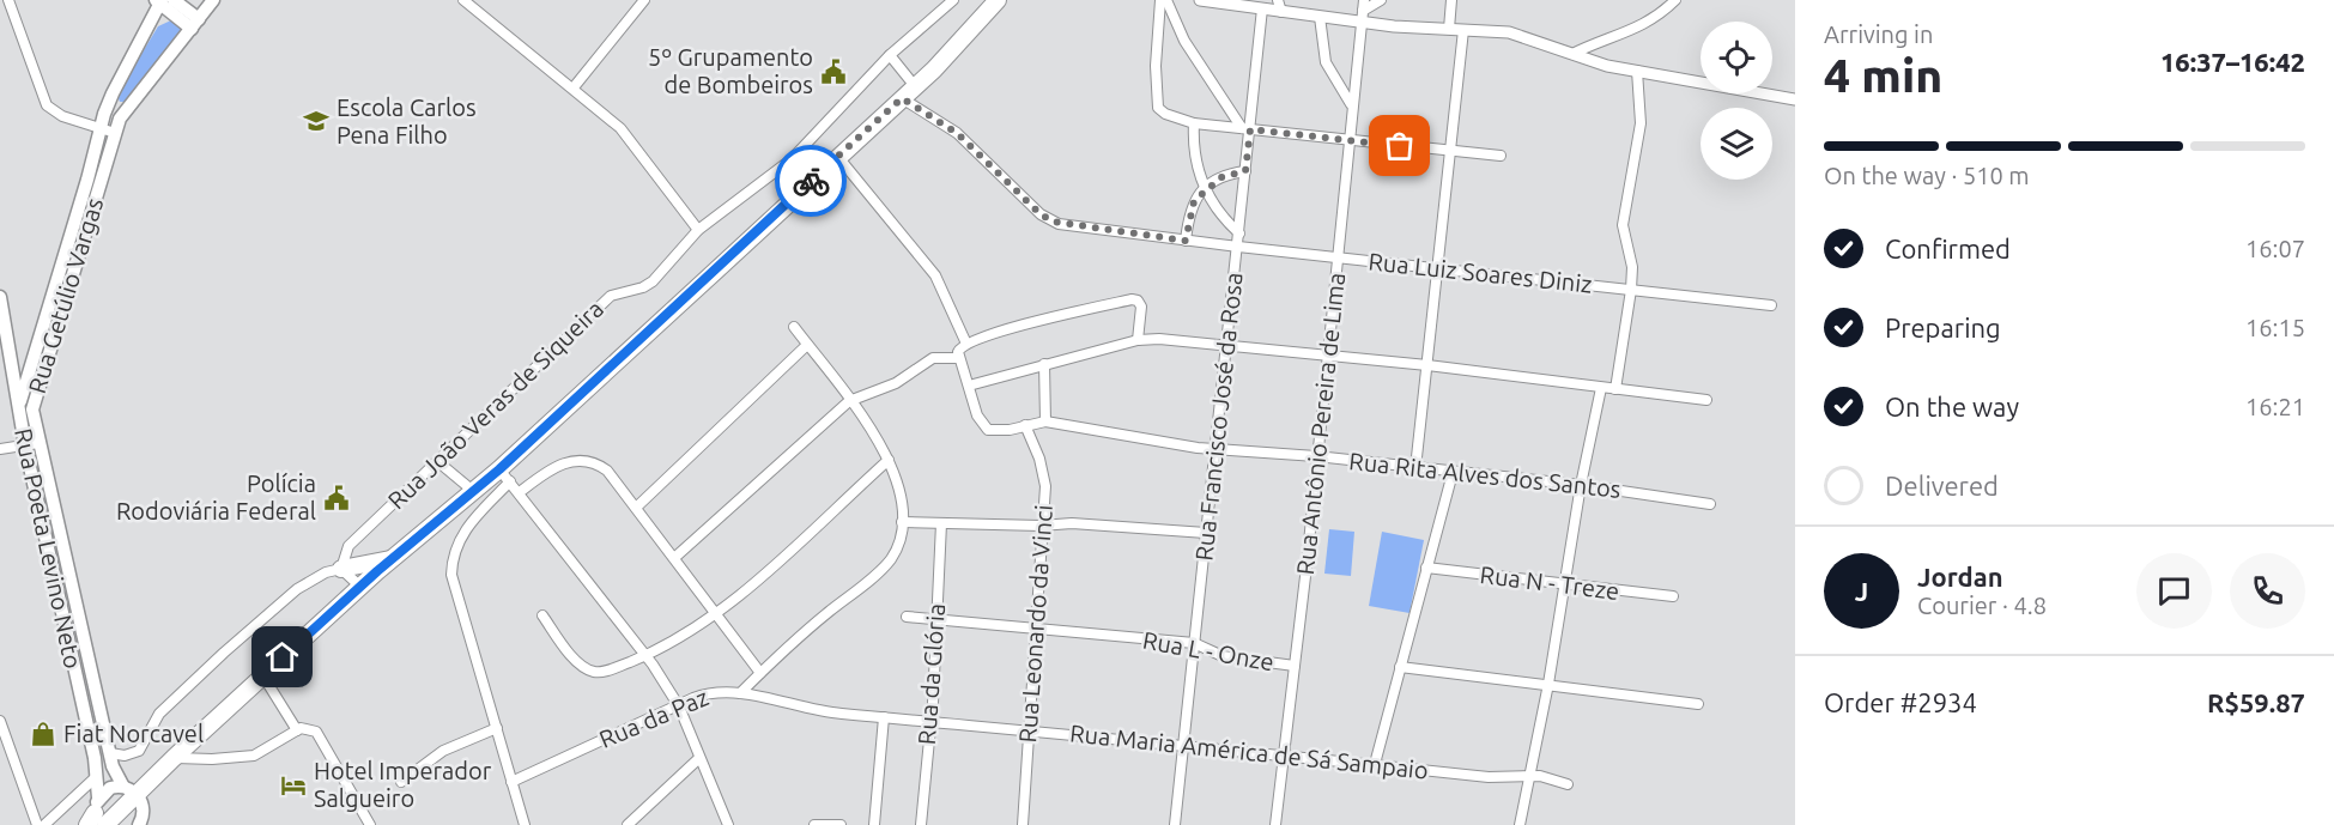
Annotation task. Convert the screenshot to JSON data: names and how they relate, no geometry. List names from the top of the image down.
{
  "streets": {
    "main road": ["Rua Getúlio Vargas", "Rua Poeta Levino Neto"],
    "street": [
      "Rua Luiz Soares Diniz",
      "Rua João Veras de Siqueira",
      "Rua Francisco José da Rosa",
      "Rua Antônio Pereira de Lima",
      "Rua Rita Alves dos Santos",
      "Rua N - Treze",
      "Rua Leonardo da Vinci",
      "Rua L - Onze",
      "Rua da Glória",
      "Rua da Paz",
      "Rua Maria América de Sá Sampaio"
    ]
  },
  "crossings": [
    ["Rua Luiz Soares Diniz", "Rua Francisco José da Rosa"],
    ["Rua Luiz Soares Diniz", "Rua Antônio Pereira de Lima"],
    ["Rua Getúlio Vargas", "Rua Poeta Levino Neto"],
    ["Rua Francisco José da Rosa", "Rua Rita Alves dos Santos"],
    ["Rua Francisco José da Rosa", "Rua L - Onze"],
    ["Rua Francisco José da Rosa", "Rua Maria América de Sá Sampaio"],
    ["Rua Antônio Pereira de Lima", "Rua Rita Alves dos Santos"],
    ["Rua Antônio Pereira de Lima", "Rua L - Onze"],
    ["Rua Antônio Pereira de Lima", "Rua Maria América de Sá Sampaio"],
    ["Rua Leonardo da Vinci", "Rua L - Onze"],
    ["Rua Leonardo da Vinci", "Rua Maria América de Sá Sampaio"],
    ["Rua L - Onze", "Rua da Glória"],
    ["Rua da Glória", "Rua da Paz"],
    ["Rua da Glória", "Rua Maria América de Sá Sampaio"],
    ["Rua da Paz", "Rua Maria América de Sá Sampaio"]
  ],
  "places": {
    "public building": ["5º Grupamento de Bombeiros", "Polícia Rodoviária Federal"],
    "school or university": ["Escola Carlos Pena Filho"],
    "shop": ["Fiat Norcavel"],
    "hotel": ["Hotel Imperador Salgueiro"]
  },
  "page": {
    "heading": ["4 min", "Arriving in", "16:37–16:42"],
    "panel": [
      "Jordan",
      "Courier · 4.8",
      "Order #2934",
      "R$59.87"
    ],
    "bar": "On the way · 510 m",
    "list": [
      ["Confirmed", "16:07"],
      ["Preparing", "16:15"],
      ["On the way", "16:21"],
      "Delivered"
    ],
    "round": "J"
  }
}
